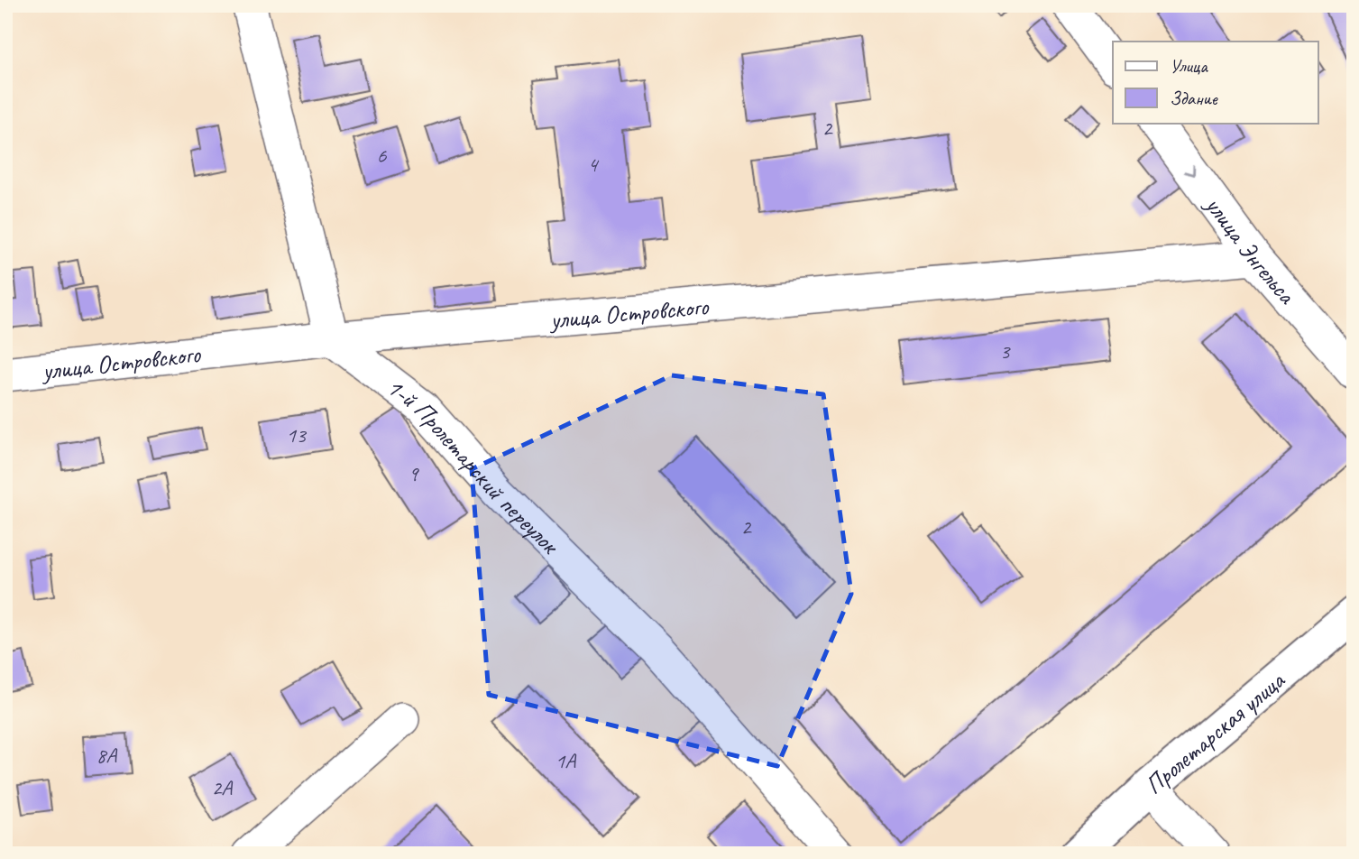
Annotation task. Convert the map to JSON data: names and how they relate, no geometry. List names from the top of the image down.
{
  "streets": {
    "main road": ["Пролетарская улица"],
    "street": ["улица Энгельса", "улица Островского", "1-й Пролетарский переулок"]
  },
  "crossings": [
    ["улица Энгельса", "улица Островского"],
    ["улица Островского", "1-й Пролетарский переулок"]
  ],
  "one_way": ["улица Энгельса"],
  "house_numbers": [
    "2",
    "6",
    "4",
    "3",
    "13",
    "9",
    "2",
    "8А",
    "1А",
    "2А"
  ],
  "legend": ["Улица", "Здание"]
}
